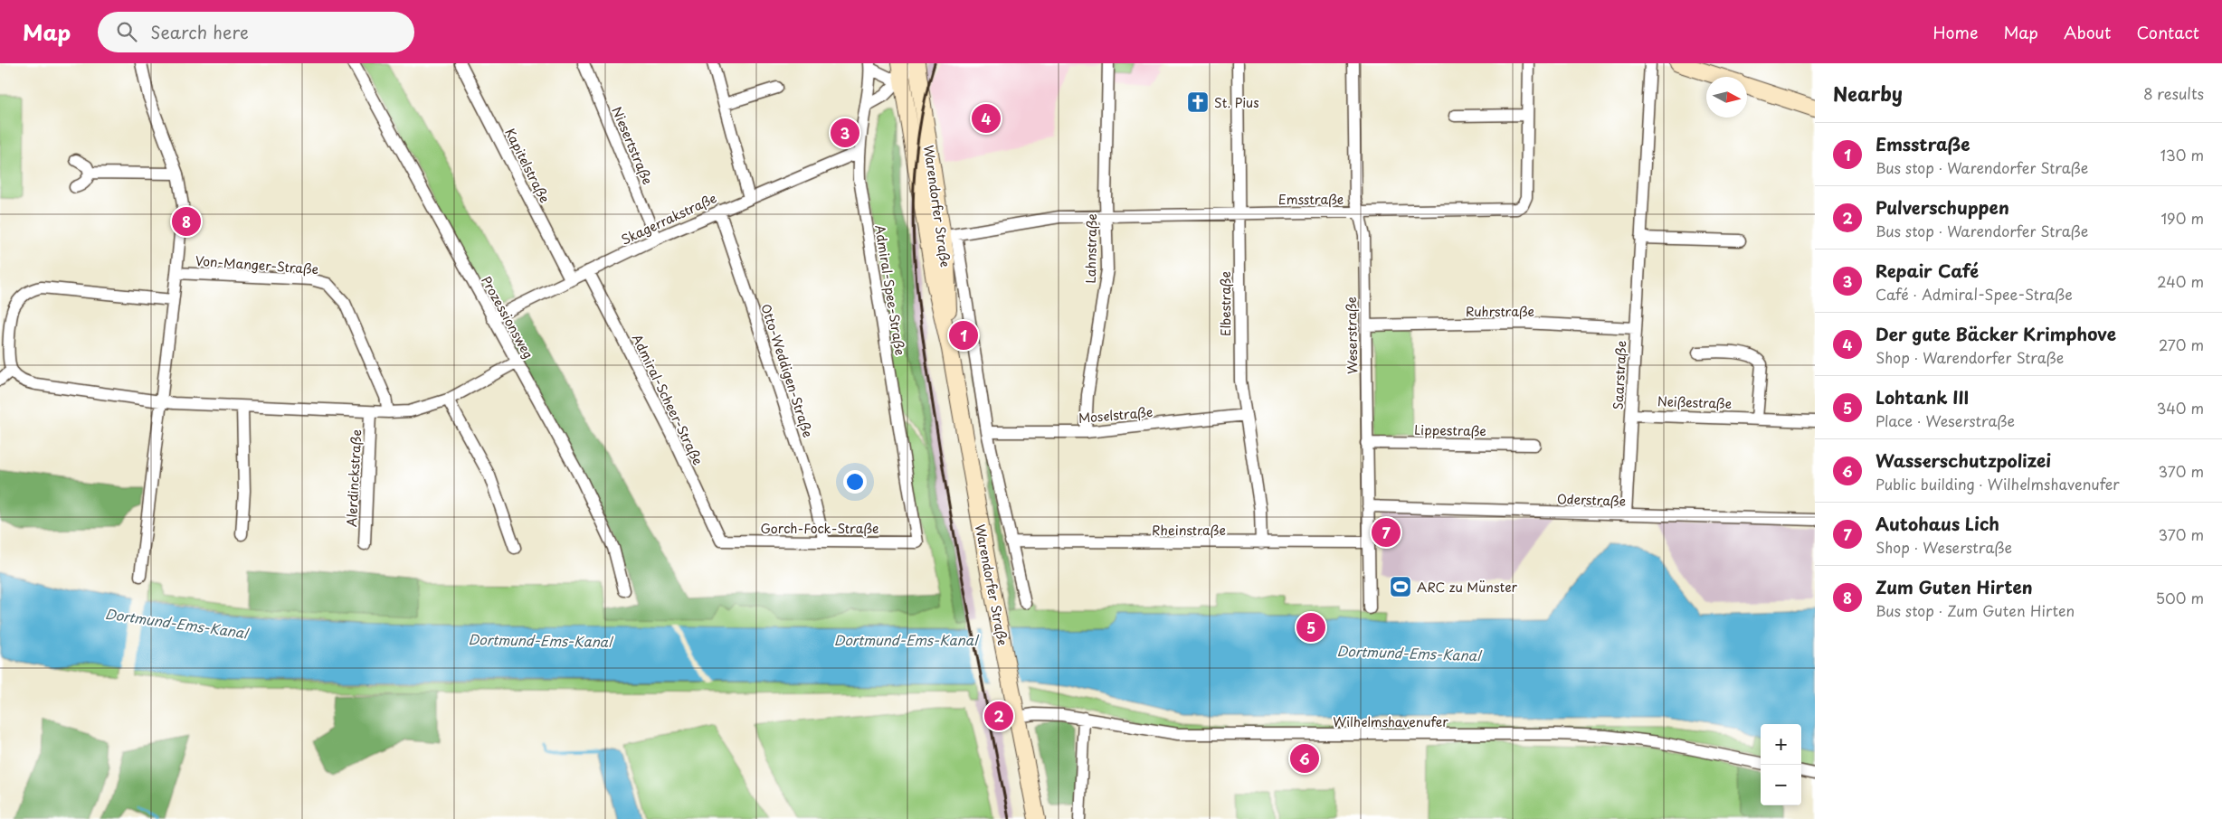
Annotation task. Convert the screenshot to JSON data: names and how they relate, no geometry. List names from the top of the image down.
{
  "streets": {
    "main road": ["Warendorfer Straße"],
    "street": [
      "Niesertstraße",
      "Kapitelstraße",
      "Emsstraße",
      "Skagerrakstraße",
      "Lahnstraße",
      "Von-Manger-Straße",
      "Admiral-Spee-Straße",
      "Elbestraße",
      "Ruhrstraße",
      "Prozessionsweg",
      "Weserstraße",
      "Otto-Weddigen-Straße",
      "Saarstraße",
      "Admiral-Scheer-Straße",
      "Neißestraße",
      "Moselstraße",
      "Lippestraße",
      "Alerdinckstraße",
      "Oderstraße",
      "Gorch-Fock-Straße",
      "Rheinstraße",
      "Wilhelmshavenufer"
    ]
  },
  "crossings": [
    ["Niesertstraße", "Skagerrakstraße"],
    ["Kapitelstraße", "Skagerrakstraße"],
    ["Emsstraße", "Warendorfer Straße"],
    ["Emsstraße", "Lahnstraße"],
    ["Emsstraße", "Elbestraße"],
    ["Emsstraße", "Weserstraße"],
    ["Warendorfer Straße", "Moselstraße"],
    ["Warendorfer Straße", "Rheinstraße"],
    ["Warendorfer Straße", "Wilhelmshavenufer"],
    ["Skagerrakstraße", "Admiral-Spee-Straße"],
    ["Skagerrakstraße", "Prozessionsweg"],
    ["Skagerrakstraße", "Otto-Weddigen-Straße"],
    ["Skagerrakstraße", "Admiral-Scheer-Straße"],
    ["Lahnstraße", "Moselstraße"],
    ["Von-Manger-Straße", "Alerdinckstraße"],
    ["Admiral-Spee-Straße", "Gorch-Fock-Straße"],
    ["Elbestraße", "Moselstraße"],
    ["Elbestraße", "Rheinstraße"],
    ["Ruhrstraße", "Weserstraße"],
    ["Ruhrstraße", "Saarstraße"],
    ["Prozessionsweg", "Alerdinckstraße"],
    ["Weserstraße", "Lippestraße"],
    ["Weserstraße", "Oderstraße"],
    ["Weserstraße", "Rheinstraße"],
    ["Otto-Weddigen-Straße", "Gorch-Fock-Straße"],
    ["Saarstraße", "Neißestraße"],
    ["Saarstraße", "Oderstraße"],
    ["Admiral-Scheer-Straße", "Gorch-Fock-Straße"]
  ],
  "water": ["Dortmund-Ems-Kanal"],
  "places": {
    "church": ["St. Pius"],
    "sports": ["ARC zu Münster"]
  },
  "north": "right",
  "page": {
    "header": "Map",
    "search": "Search here",
    "nav": [
      "Home",
      "Map",
      "About",
      "Contact"
    ],
    "heading": ["Nearby", "8 results"],
    "pins": [
      "4",
      "3",
      "8",
      "1",
      "7",
      "5",
      "2",
      "6"
    ],
    "list": [
      {
        "mark": "1",
        "name": "Emsstraße",
        "note": "Bus stop · Warendorfer Straße",
        "value": "130 m"
      },
      {
        "mark": "2",
        "name": "Pulverschuppen",
        "note": "Bus stop · Warendorfer Straße",
        "value": "190 m"
      },
      {
        "mark": "3",
        "name": "Repair Café",
        "note": "Café · Admiral-Spee-Straße",
        "value": "240 m"
      },
      {
        "mark": "4",
        "name": "Der gute Bäcker Krimphove",
        "note": "Shop · Warendorfer Straße",
        "value": "270 m"
      },
      {
        "mark": "5",
        "name": "Lohtank III",
        "note": "Place · Weserstraße",
        "value": "340 m"
      },
      {
        "mark": "6",
        "name": "Wasserschutzpolizei",
        "note": "Public building · Wilhelmshavenufer",
        "value": "370 m"
      },
      {
        "mark": "7",
        "name": "Autohaus Lich",
        "note": "Shop · Weserstraße",
        "value": "370 m"
      },
      {
        "mark": "8",
        "name": "Zum Guten Hirten",
        "note": "Bus stop · Zum Guten Hirten",
        "value": "500 m"
      }
    ],
    "map_buttons": ["+", "−"]
  }
}
